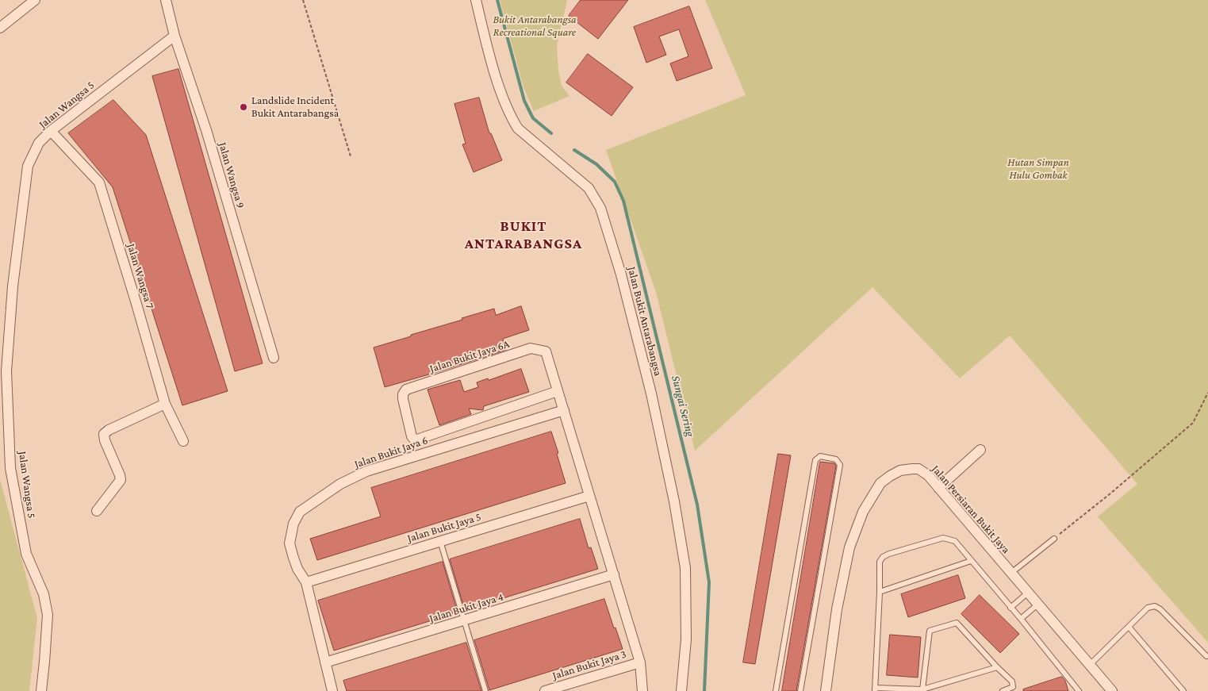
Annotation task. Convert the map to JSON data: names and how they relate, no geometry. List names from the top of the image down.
{
  "streets": {
    "street": [
      "Jalan Wangsa 5",
      "Jalan Wangsa 9",
      "Jalan Wangsa 7",
      "Jalan Bukit Antarabangsa",
      "Jalan Bukit Jaya 6A",
      "Jalan Bukit Jaya 6",
      "Jalan Persiaran Bukit Jaya",
      "Jalan Bukit Jaya 5",
      "Jalan Bukit Jaya 4",
      "Jalan Bukit Jaya 3"
    ]
  },
  "crossings": [
    ["Jalan Wangsa 5", "Jalan Wangsa 9"],
    ["Jalan Wangsa 5", "Jalan Wangsa 7"],
    ["Jalan Bukit Jaya 6", "Jalan Bukit Jaya 5"],
    ["Jalan Bukit Jaya 6", "Jalan Bukit Jaya 4"]
  ],
  "districts": ["BUKIT ANTARABANGSA"],
  "water": ["Sungai Sering"],
  "parks": ["Bukit Antarabangsa Recreational Square", "Hutan Simpan Hulu Gombak"],
  "places": ["Landslide Incident Bukit Antarabangsa"]
}
